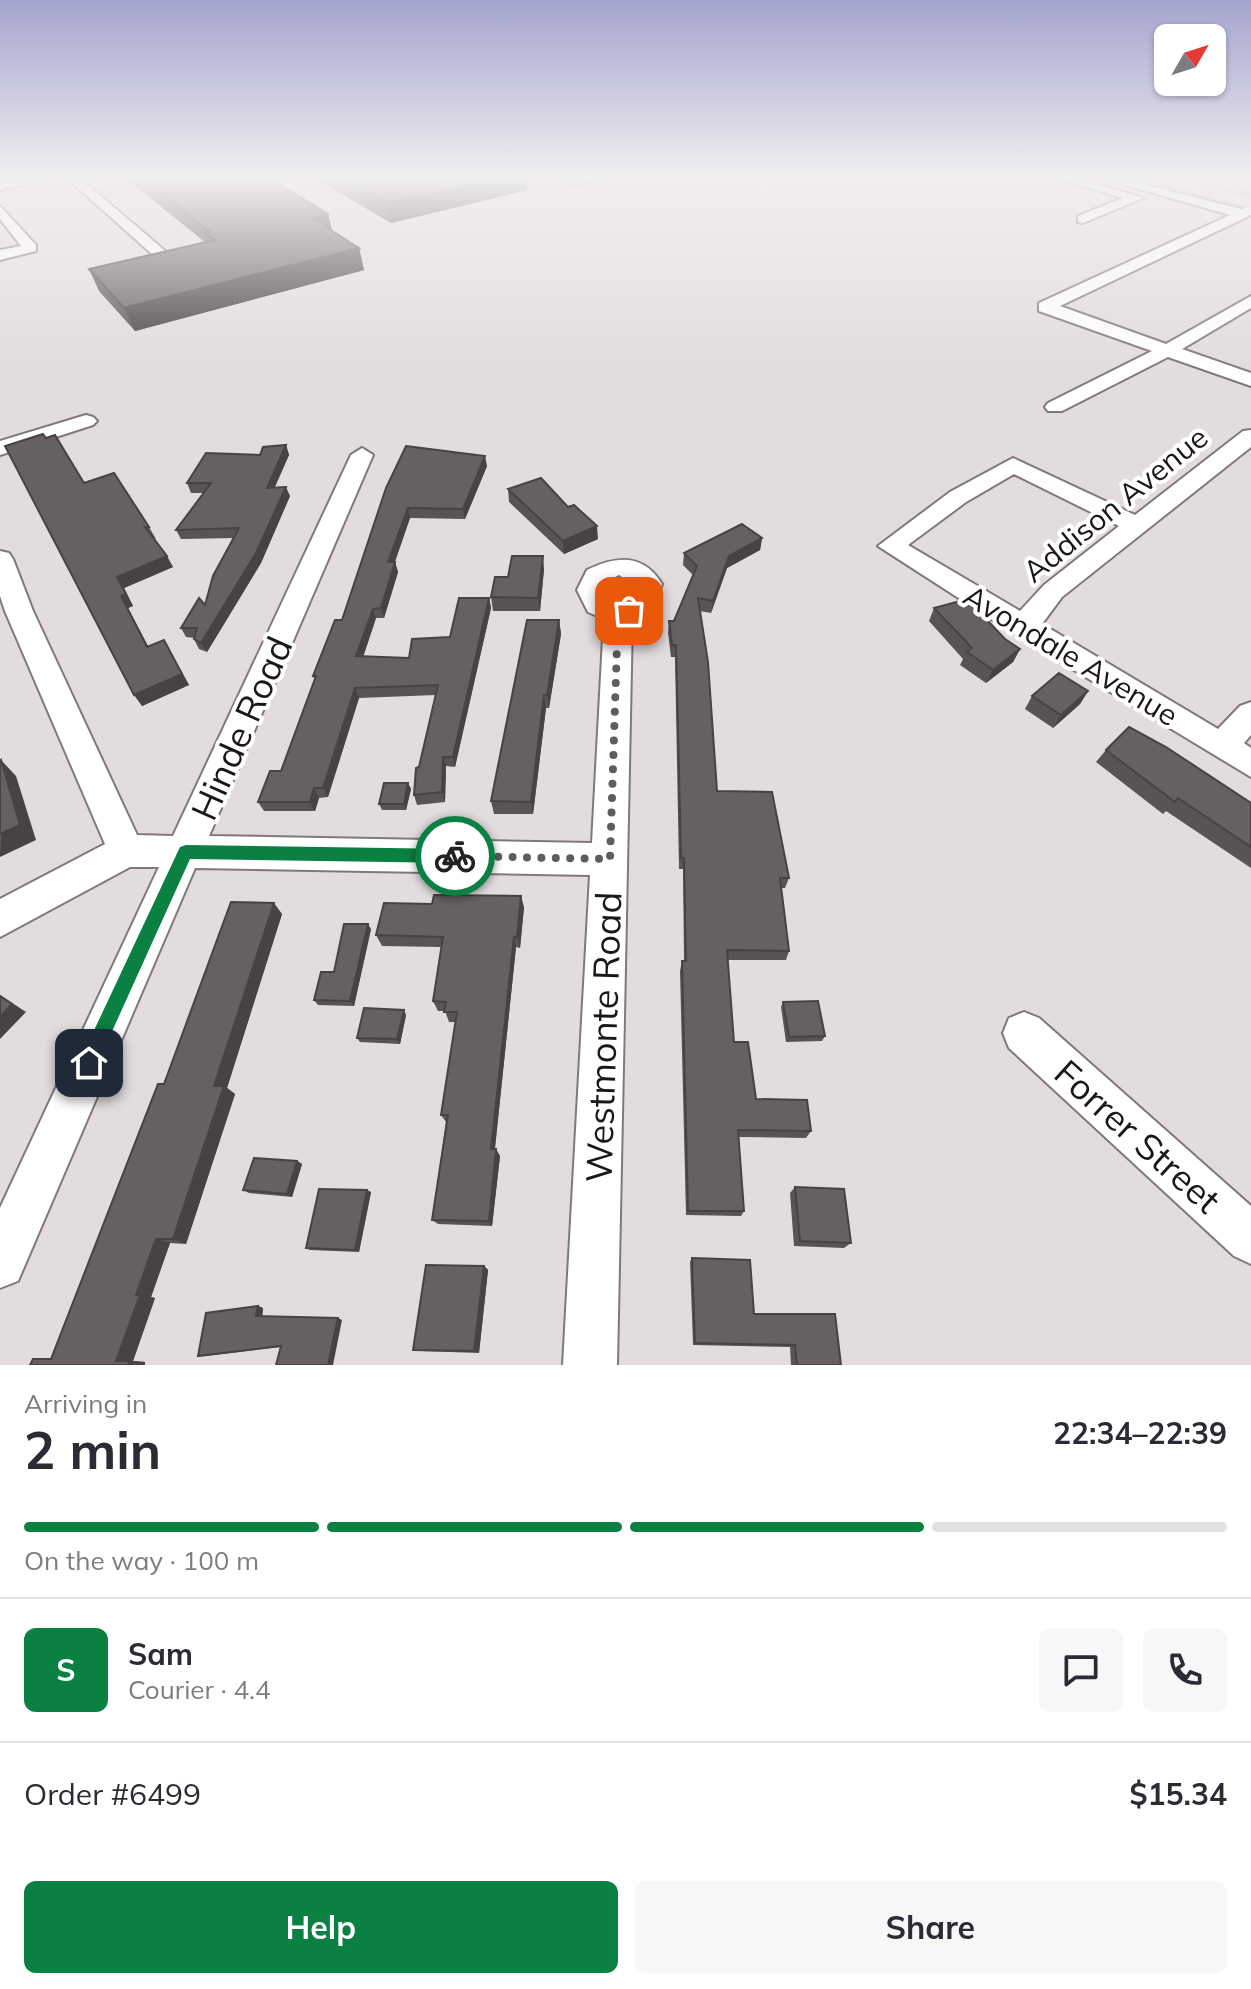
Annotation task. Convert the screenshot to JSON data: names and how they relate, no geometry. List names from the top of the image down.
{
  "streets": {
    "street": [
      "Addison Avenue",
      "Avondale Avenue",
      "Hinde Road",
      "Westmonte Road",
      "Forrer Street"
    ]
  },
  "crossings": [
    ["Addison Avenue", "Avondale Avenue"]
  ],
  "north": "top right",
  "page": {
    "heading": ["2 min", "Arriving in", "22:34–22:39"],
    "panel": [
      "Sam",
      "Courier · 4.4",
      "Order #6499",
      "$15.34"
    ],
    "bar": "On the way · 100 m",
    "round": "S",
    "buttons": ["Help", "Share"]
  }
}
